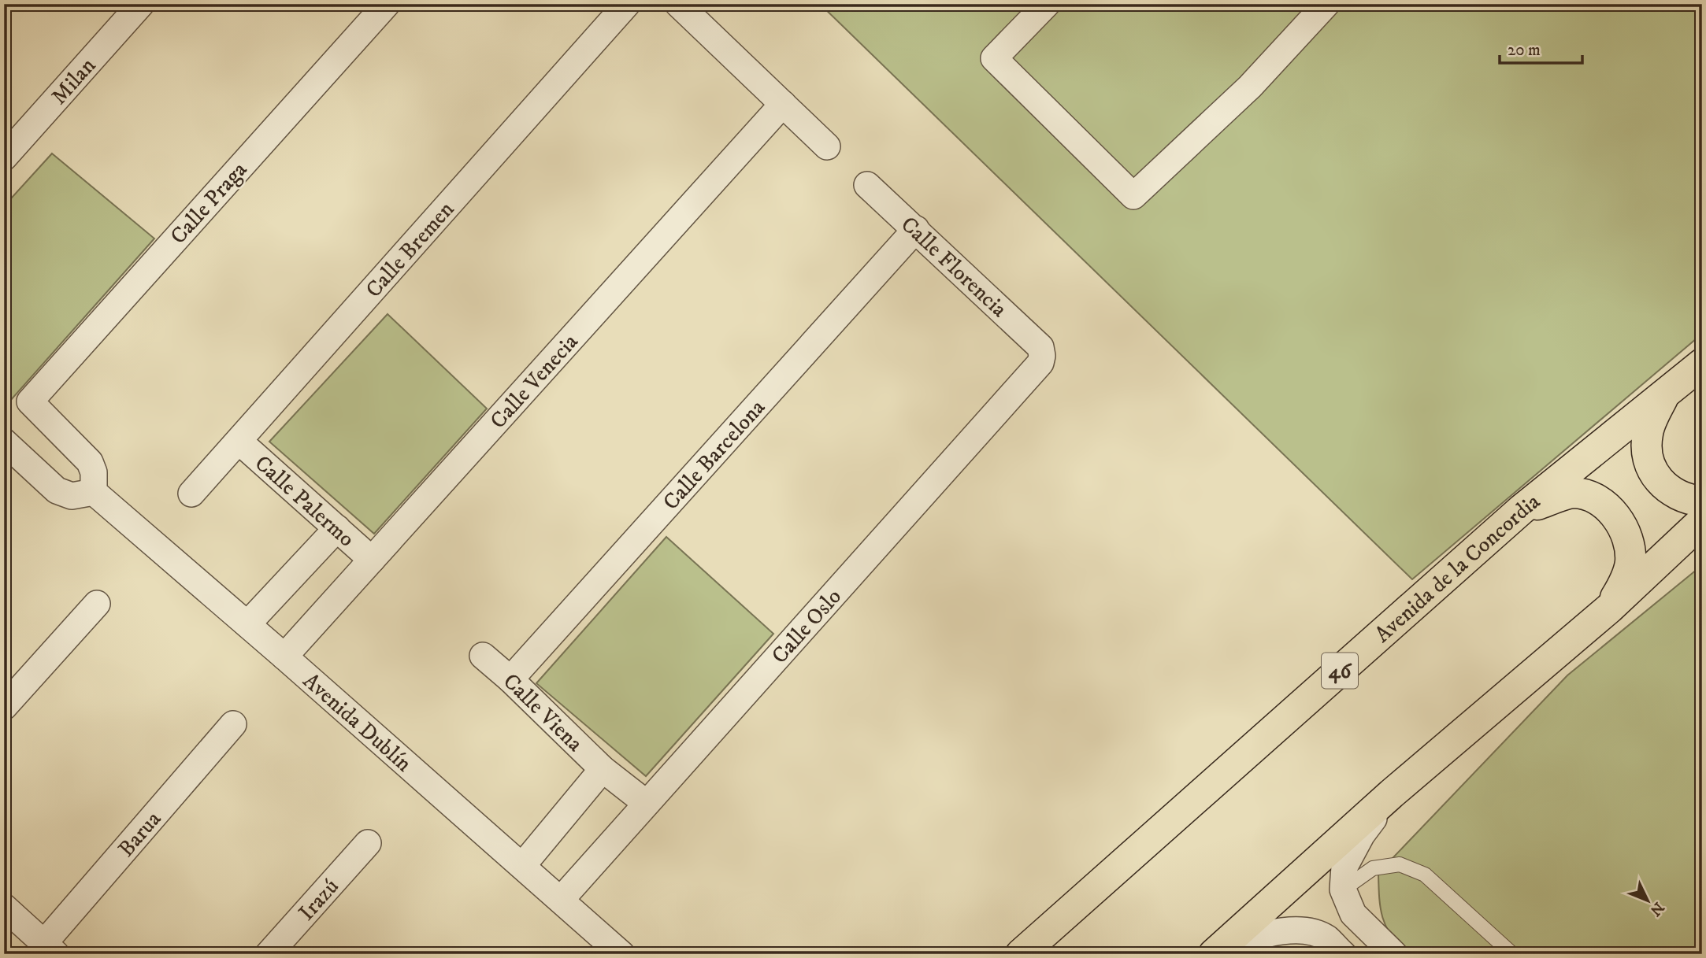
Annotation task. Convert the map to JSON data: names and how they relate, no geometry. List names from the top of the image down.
{
  "streets": {
    "main road": ["Avenida de la Concordia", "46"],
    "street": [
      "Milan",
      "Calle Praga",
      "Calle Bremen",
      "Calle Florencia",
      "Calle Venecia",
      "Calle Barcelona",
      "Calle Palermo",
      "Calle Oslo",
      "Calle Viena",
      "Avenida Dublín",
      "Barua",
      "Irazú"
    ]
  },
  "crossings": [
    ["Calle Praga", "Avenida Dublín"],
    ["Calle Bremen", "Calle Palermo"],
    ["Calle Florencia", "Calle Barcelona"],
    ["Calle Florencia", "Calle Oslo"],
    ["Calle Venecia", "Calle Palermo"],
    ["Calle Venecia", "Avenida Dublín"],
    ["Calle Barcelona", "Calle Viena"],
    ["Calle Oslo", "Calle Viena"],
    ["Calle Oslo", "Avenida Dublín"]
  ],
  "scale_bar": "20 m",
  "north": "bottom right"
}
